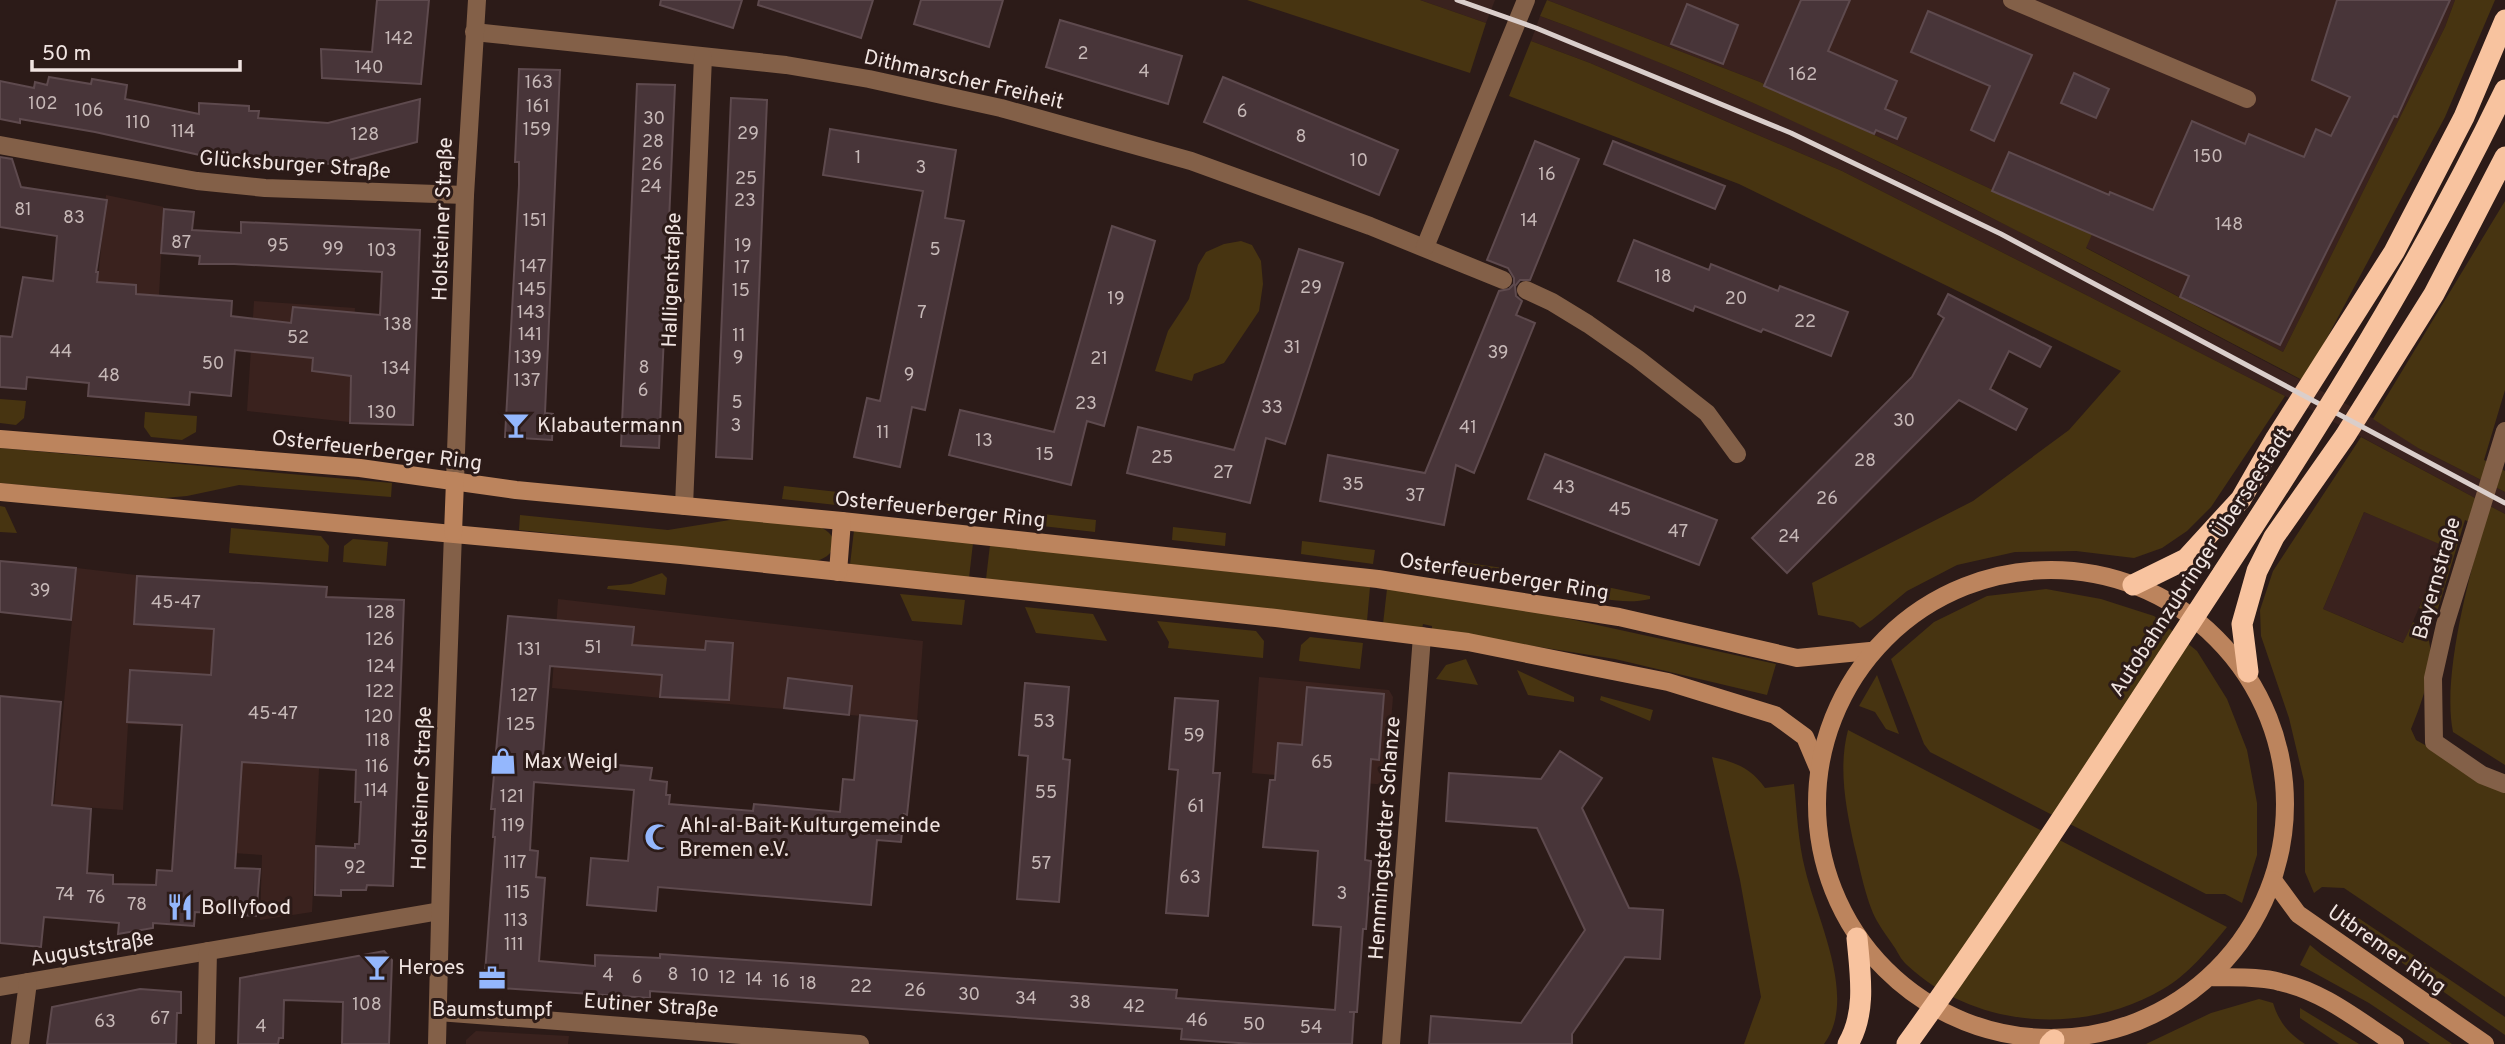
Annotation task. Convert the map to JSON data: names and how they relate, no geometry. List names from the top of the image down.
{
  "streets": {
    "highway": ["Autobahnzubringer Überseestadt"],
    "main road": ["Osterfeuerberger Ring", "Utbremer Ring"],
    "street": [
      "Dithmarscher Freiheit",
      "Glücksburger Straße",
      "Holsteiner Straße",
      "Halligenstraße",
      "Bayernstraße",
      "Hemmingstedter Schanze",
      "Auguststraße",
      "Eutiner Straße"
    ]
  },
  "crossings": [
    ["Dithmarscher Freiheit", "Holsteiner Straße"],
    ["Dithmarscher Freiheit", "Halligenstraße"],
    ["Glücksburger Straße", "Holsteiner Straße"],
    ["Holsteiner Straße", "Osterfeuerberger Ring"],
    ["Holsteiner Straße", "Auguststraße"],
    ["Holsteiner Straße", "Eutiner Straße"],
    ["Halligenstraße", "Osterfeuerberger Ring"]
  ],
  "places": {
    "bar": ["Klabautermann", "Heroes"],
    "shop": ["Max Weigl"],
    "mosque": ["Ahl-al-Bait-Kulturgemeinde Bremen e.V."],
    "restaurant": ["Bollyfood"],
    "office": ["Baumstumpf"]
  },
  "house_numbers": [
    "142",
    "2",
    "140",
    "4",
    "162",
    "163",
    "102",
    "161",
    "106",
    "6",
    "30",
    "110",
    "159",
    "114",
    "29",
    "128",
    "8",
    "28",
    "150",
    "1",
    "10",
    "26",
    "3",
    "16",
    "25",
    "24",
    "23",
    "81",
    "83",
    "151",
    "14",
    "148",
    "87",
    "95",
    "19",
    "99",
    "5",
    "103",
    "147",
    "17",
    "18",
    "29",
    "145",
    "15",
    "19",
    "20",
    "143",
    "7",
    "22",
    "138",
    "141",
    "11",
    "52",
    "31",
    "44",
    "39",
    "139",
    "9",
    "21",
    "50",
    "8",
    "134",
    "9",
    "48",
    "137",
    "6",
    "5",
    "23",
    "33",
    "130",
    "30",
    "3",
    "41",
    "11",
    "13",
    "15",
    "25",
    "28",
    "27",
    "35",
    "43",
    "37",
    "26",
    "45",
    "47",
    "24",
    "39",
    "45-47",
    "128",
    "126",
    "51",
    "131",
    "124",
    "122",
    "127",
    "45-47",
    "120",
    "53",
    "125",
    "59",
    "118",
    "65",
    "116",
    "114",
    "55",
    "121",
    "61",
    "119",
    "117",
    "57",
    "92",
    "63",
    "115",
    "3",
    "74",
    "76",
    "78",
    "113",
    "111",
    "8",
    "4",
    "10",
    "6",
    "12",
    "14",
    "16",
    "18",
    "22",
    "26",
    "30",
    "34",
    "38",
    "108",
    "42",
    "67",
    "46",
    "63",
    "50",
    "4",
    "54"
  ],
  "scale_bar": "50 m"
}
